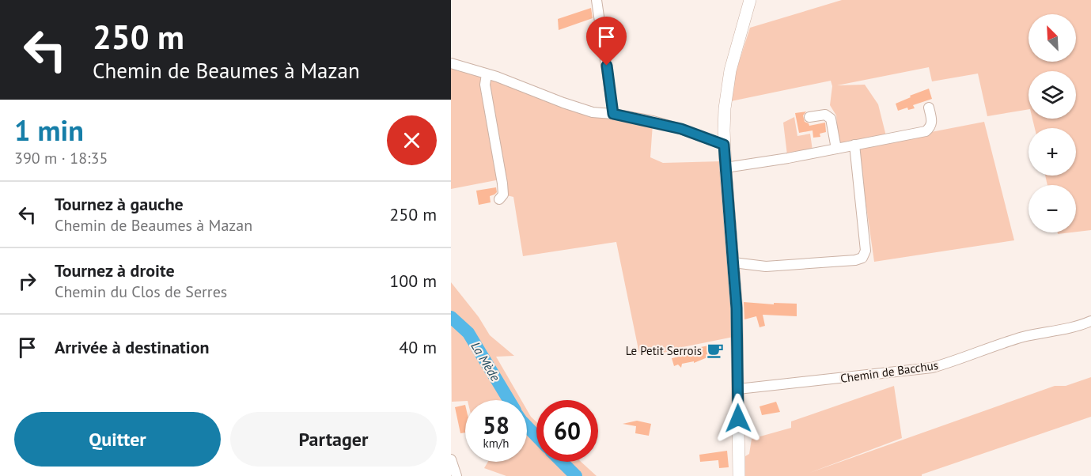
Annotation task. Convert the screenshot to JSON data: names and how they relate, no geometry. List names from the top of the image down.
{
  "streets": {
    "street": ["Chemin de Bacchus"]
  },
  "water": ["La Mède"],
  "places": {
    "cafe": ["Le Petit Serrois"]
  },
  "north": "top left",
  "page": {
    "turn": ["250 m", "Chemin de Beaumes à Mazan"],
    "map_buttons": ["+", "−"],
    "heading": ["1 min", "390 m · 18:35"],
    "list": [
      {
        "name": "Tournez à gauche",
        "note": "Chemin de Beaumes à Mazan",
        "value": "250 m"
      },
      {
        "name": "Tournez à droite",
        "note": "Chemin du Clos de Serres",
        "value": "100 m"
      },
      {
        "name": "Arrivée à destination",
        "value": "40 m"
      }
    ],
    "speed": "58 km/h",
    "limit": "60",
    "buttons": ["Quitter", "Partager"]
  }
}
